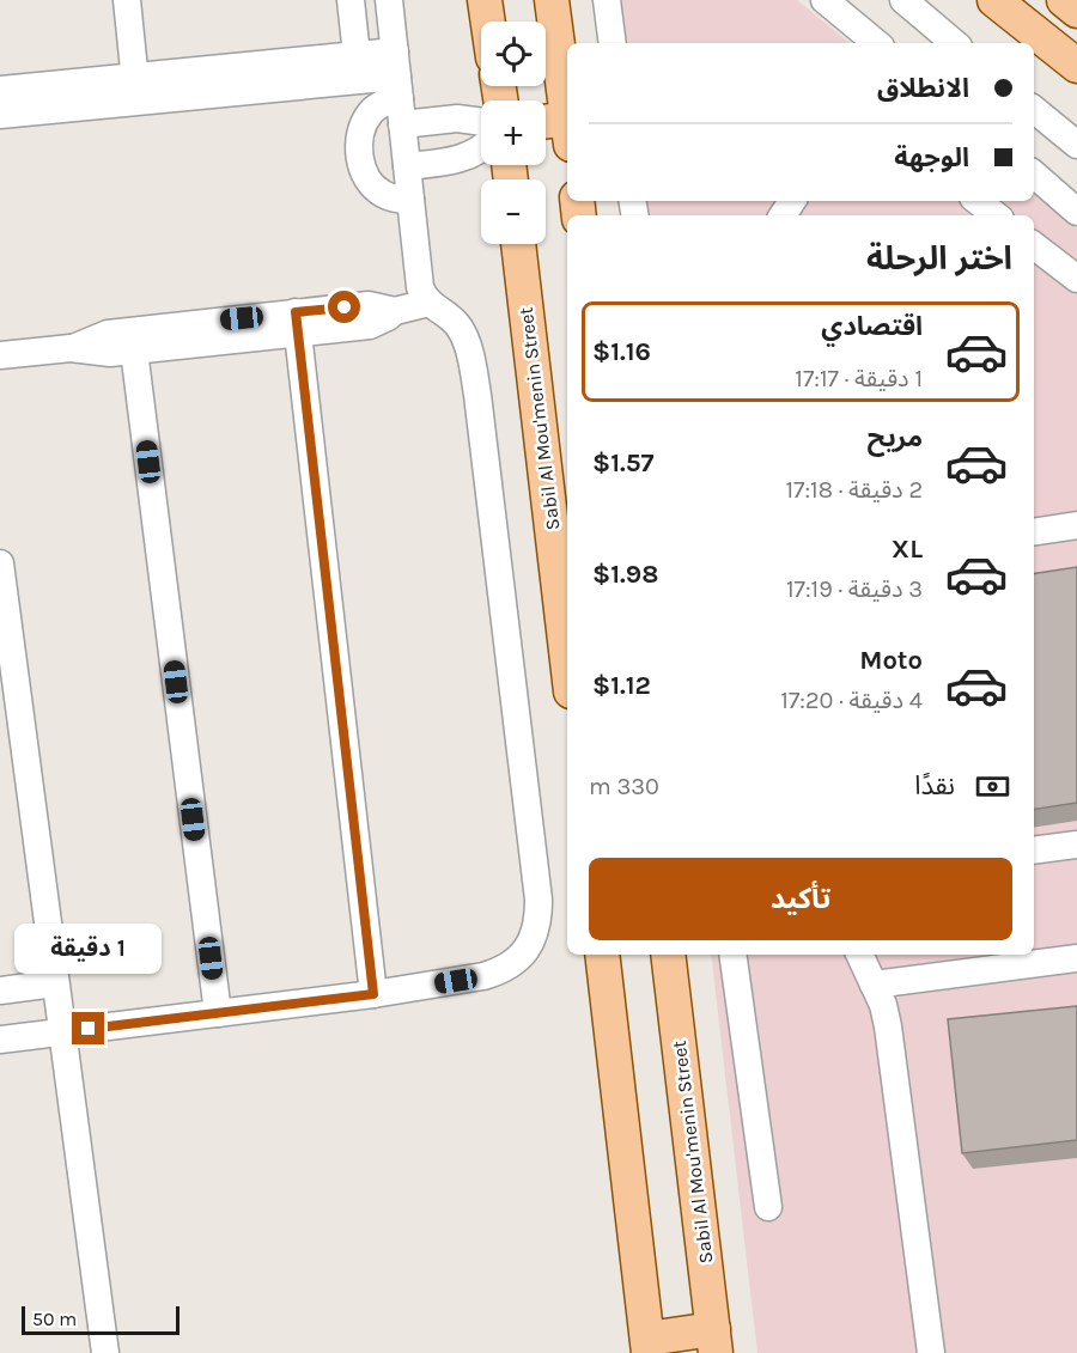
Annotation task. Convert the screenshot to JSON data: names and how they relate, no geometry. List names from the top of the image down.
{
  "streets": {
    "main road": ["Sabil Al Mou'menin Street"]
  },
  "scale_bar": "50 m",
  "page": {
    "map_buttons": ["+", "−"],
    "banner": ["الانطلاق", "الوجهة"],
    "heading": "اختر الرحلة",
    "list": [
      {
        "name": "اقتصادي",
        "note": "1 دقيقة · 17:17",
        "value": "$1.16"
      },
      {
        "name": "مريح",
        "note": "2 دقيقة · 17:18",
        "value": "$1.57"
      },
      {
        "name": "XL",
        "note": "3 دقيقة · 17:19",
        "value": "$1.98"
      },
      {
        "name": "Moto",
        "note": "4 دقيقة · 17:20",
        "value": "$1.12"
      }
    ],
    "pay": ["نقدًا", "330 m"],
    "buttons": "تأكيد",
    "bubble": "1 دقيقة",
    "scale": "50 m"
  }
}
